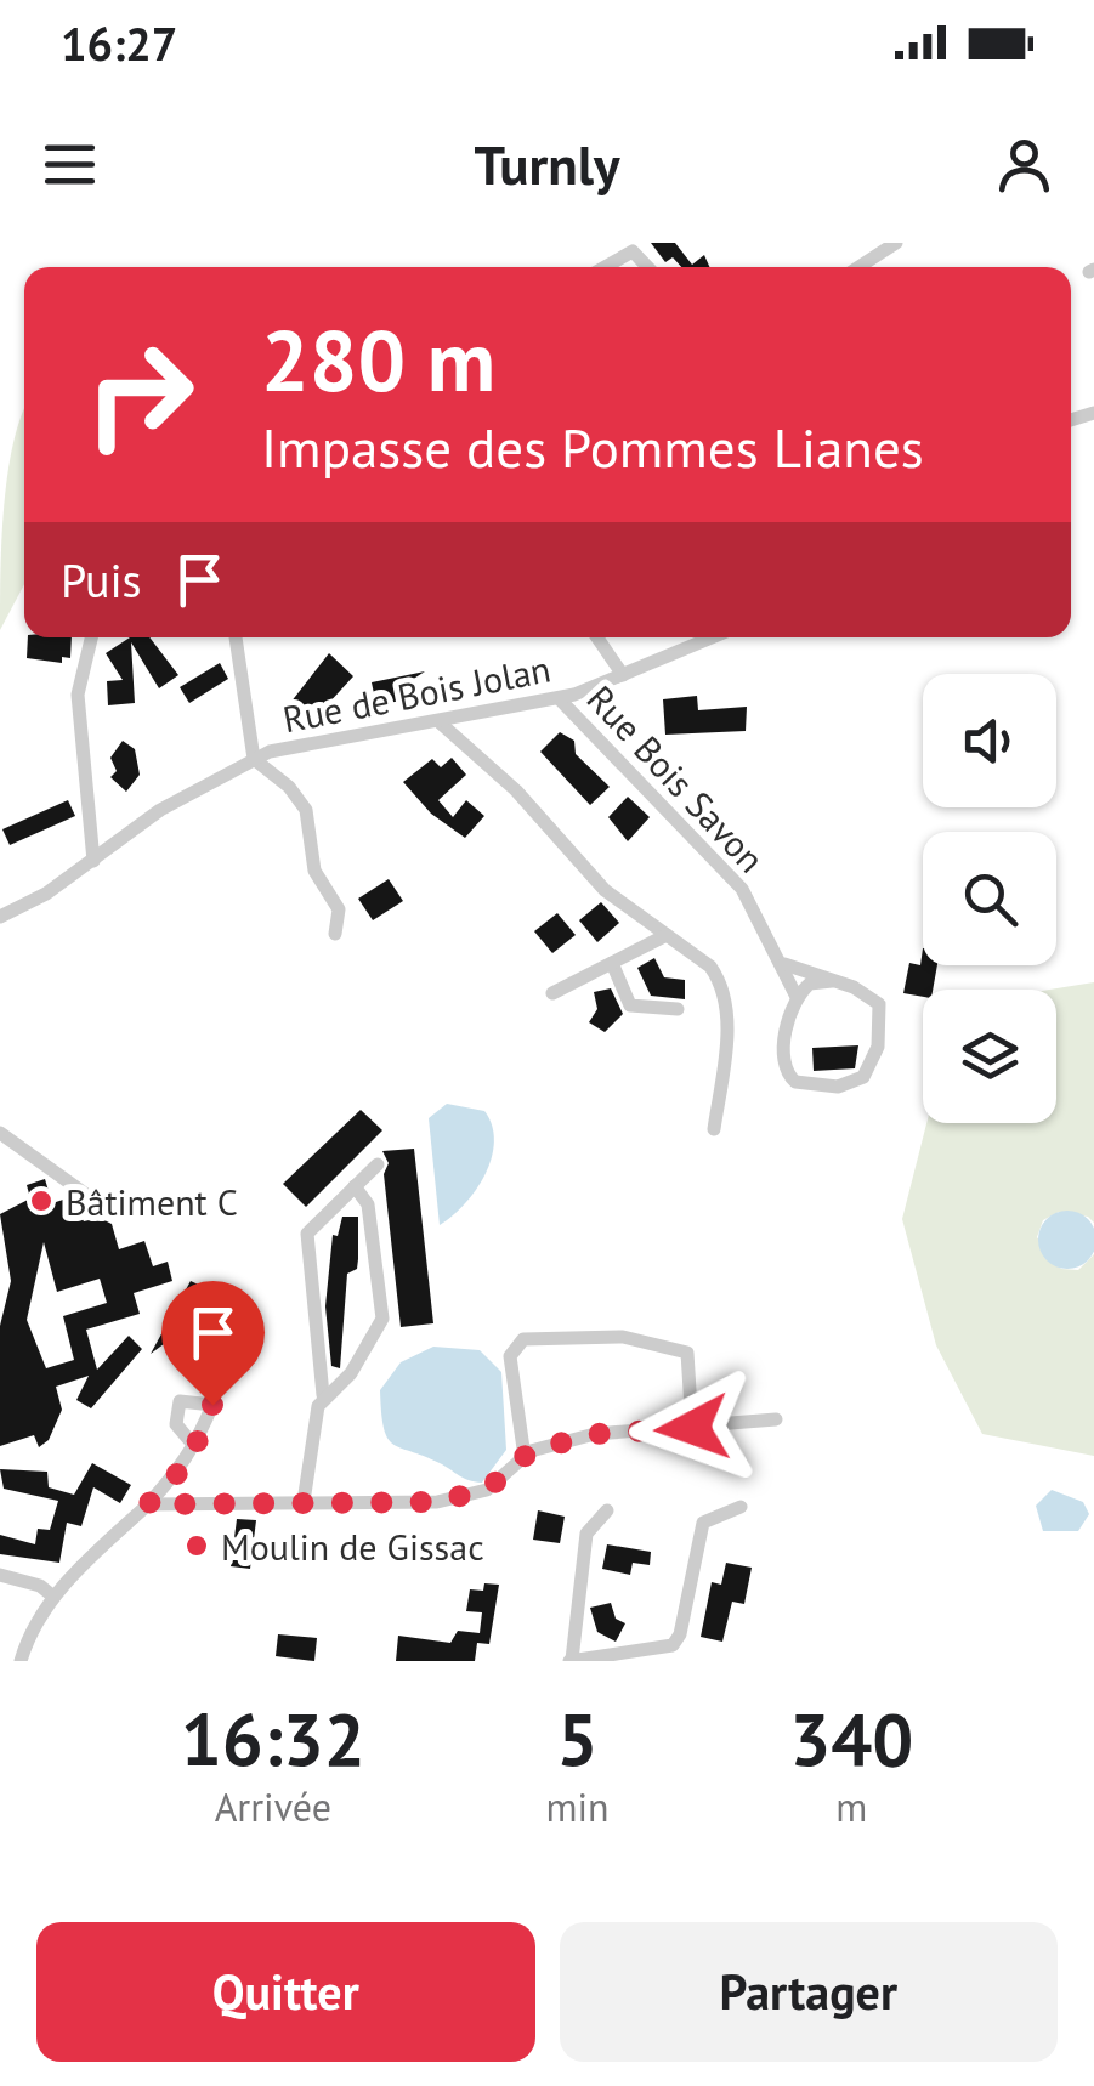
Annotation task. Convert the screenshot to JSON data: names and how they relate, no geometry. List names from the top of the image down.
{
  "streets": {
    "street": ["Rue de Bois Jolan", "Rue Bois Savon"]
  },
  "crossings": [
    ["Rue de Bois Jolan", "Rue Bois Savon"]
  ],
  "places": ["Bâtiment C", "Moulin de Gissac"],
  "page": {
    "status": "16:27",
    "header": "Turnly",
    "turn": ["280 m", "Impasse des Pommes Lianes"],
    "then": "Puis",
    "eta": [
      "16:32",
      "Arrivée",
      "5",
      "min",
      "340",
      "m"
    ],
    "buttons": ["Quitter", "Partager"]
  }
}
